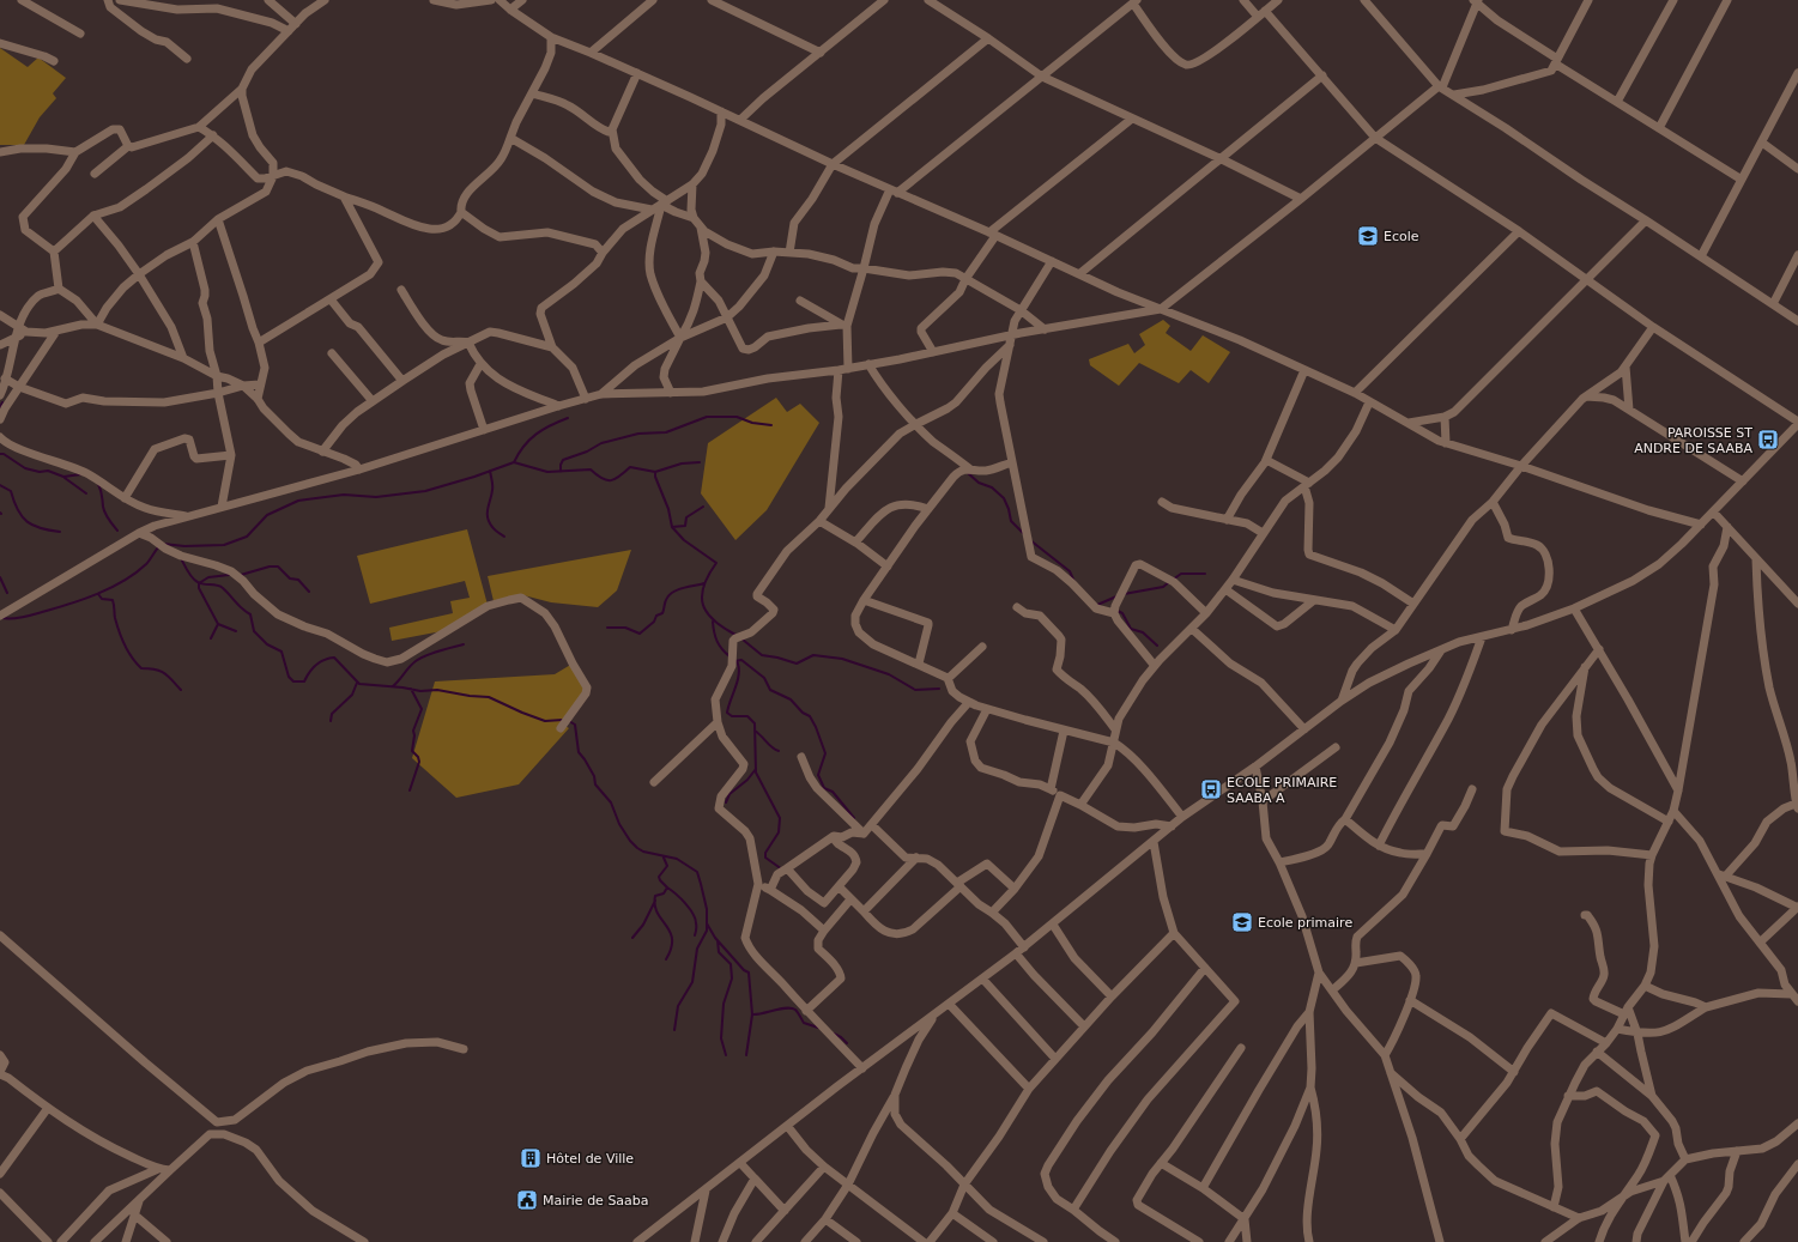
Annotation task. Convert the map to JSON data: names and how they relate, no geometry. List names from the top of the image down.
{
  "places": {
    "school or university": ["Ecole", "Ecole primaire"],
    "bus stop": ["PAROISSE ST ANDRE DE SAABA", "ECOLE PRIMAIRE SAABA A"],
    "building": ["Hôtel de Ville"],
    "public building": ["Mairie de Saaba"]
  }
}
